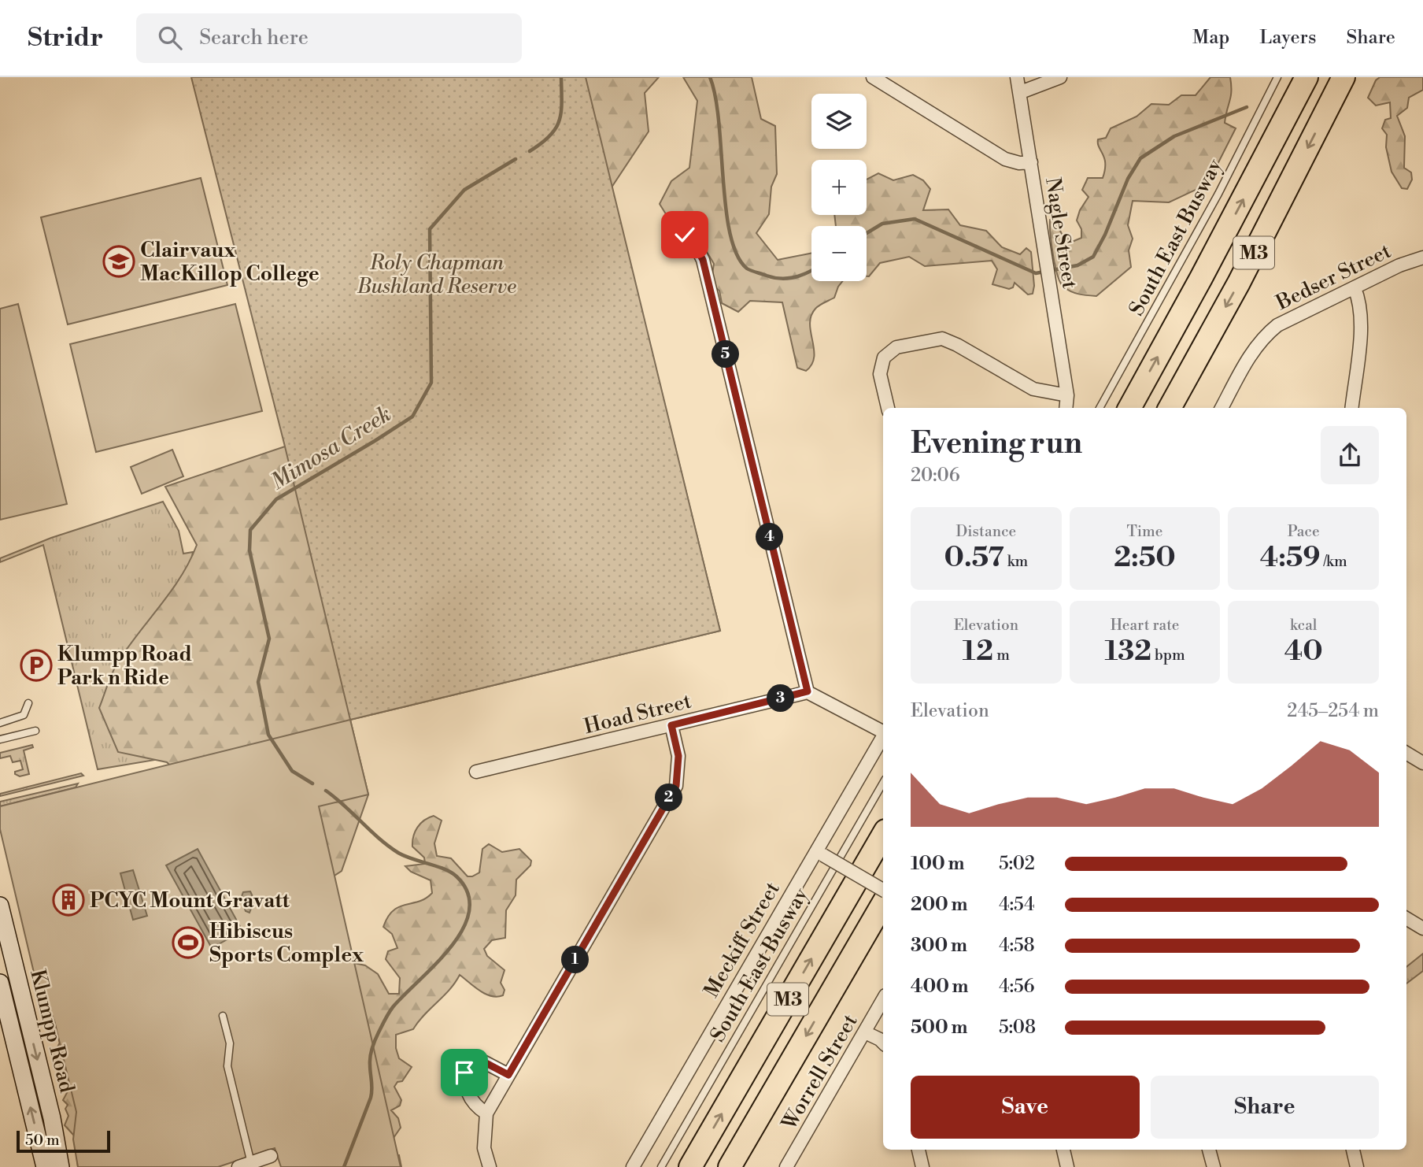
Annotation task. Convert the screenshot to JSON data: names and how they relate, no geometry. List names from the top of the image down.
{
  "streets": {
    "highway": ["M3"],
    "main road": ["Klumpp Road"],
    "street": [
      "Nagle Street",
      "Bedser Street",
      "Hoad Street",
      "Meckiff Street",
      "Worrell Street"
    ],
    "lane": ["South East Busway"]
  },
  "water": ["Mimosa Creek"],
  "parks": ["Roly Chapman Bushland Reserve"],
  "places": {
    "school or university": ["Clairvaux MacKillop College"],
    "parking": ["Klumpp Road Park n Ride"],
    "building": ["PCYC Mount Gravatt"],
    "sports": ["Hibiscus Sports Complex"]
  },
  "scale_bar": "50 m",
  "page": {
    "header": "Stridr",
    "search": "Search here",
    "nav": ["Map", "Layers", "Share"],
    "map_buttons": ["+", "−"],
    "pins": [
      "5",
      "4",
      "3",
      "2",
      "1"
    ],
    "heading": ["Evening run", "20:06"],
    "stats": [
      ["Distance", "0.57 km"],
      ["Time", "2:50"],
      ["Pace", "4:59 /km"],
      ["Elevation", "12 m"],
      ["Heart rate", "132 bpm"],
      ["kcal", "40"]
    ],
    "chart": ["Elevation", "245–254 m"],
    "list": [
      {
        "name": "100 m",
        "note": "5:02"
      },
      {
        "name": "200 m",
        "note": "4:54"
      },
      {
        "name": "300 m",
        "note": "4:58"
      },
      {
        "name": "400 m",
        "note": "4:56"
      },
      {
        "name": "500 m",
        "note": "5:08"
      }
    ],
    "buttons": ["Save", "Share"],
    "scale": "50 m"
  }
}
